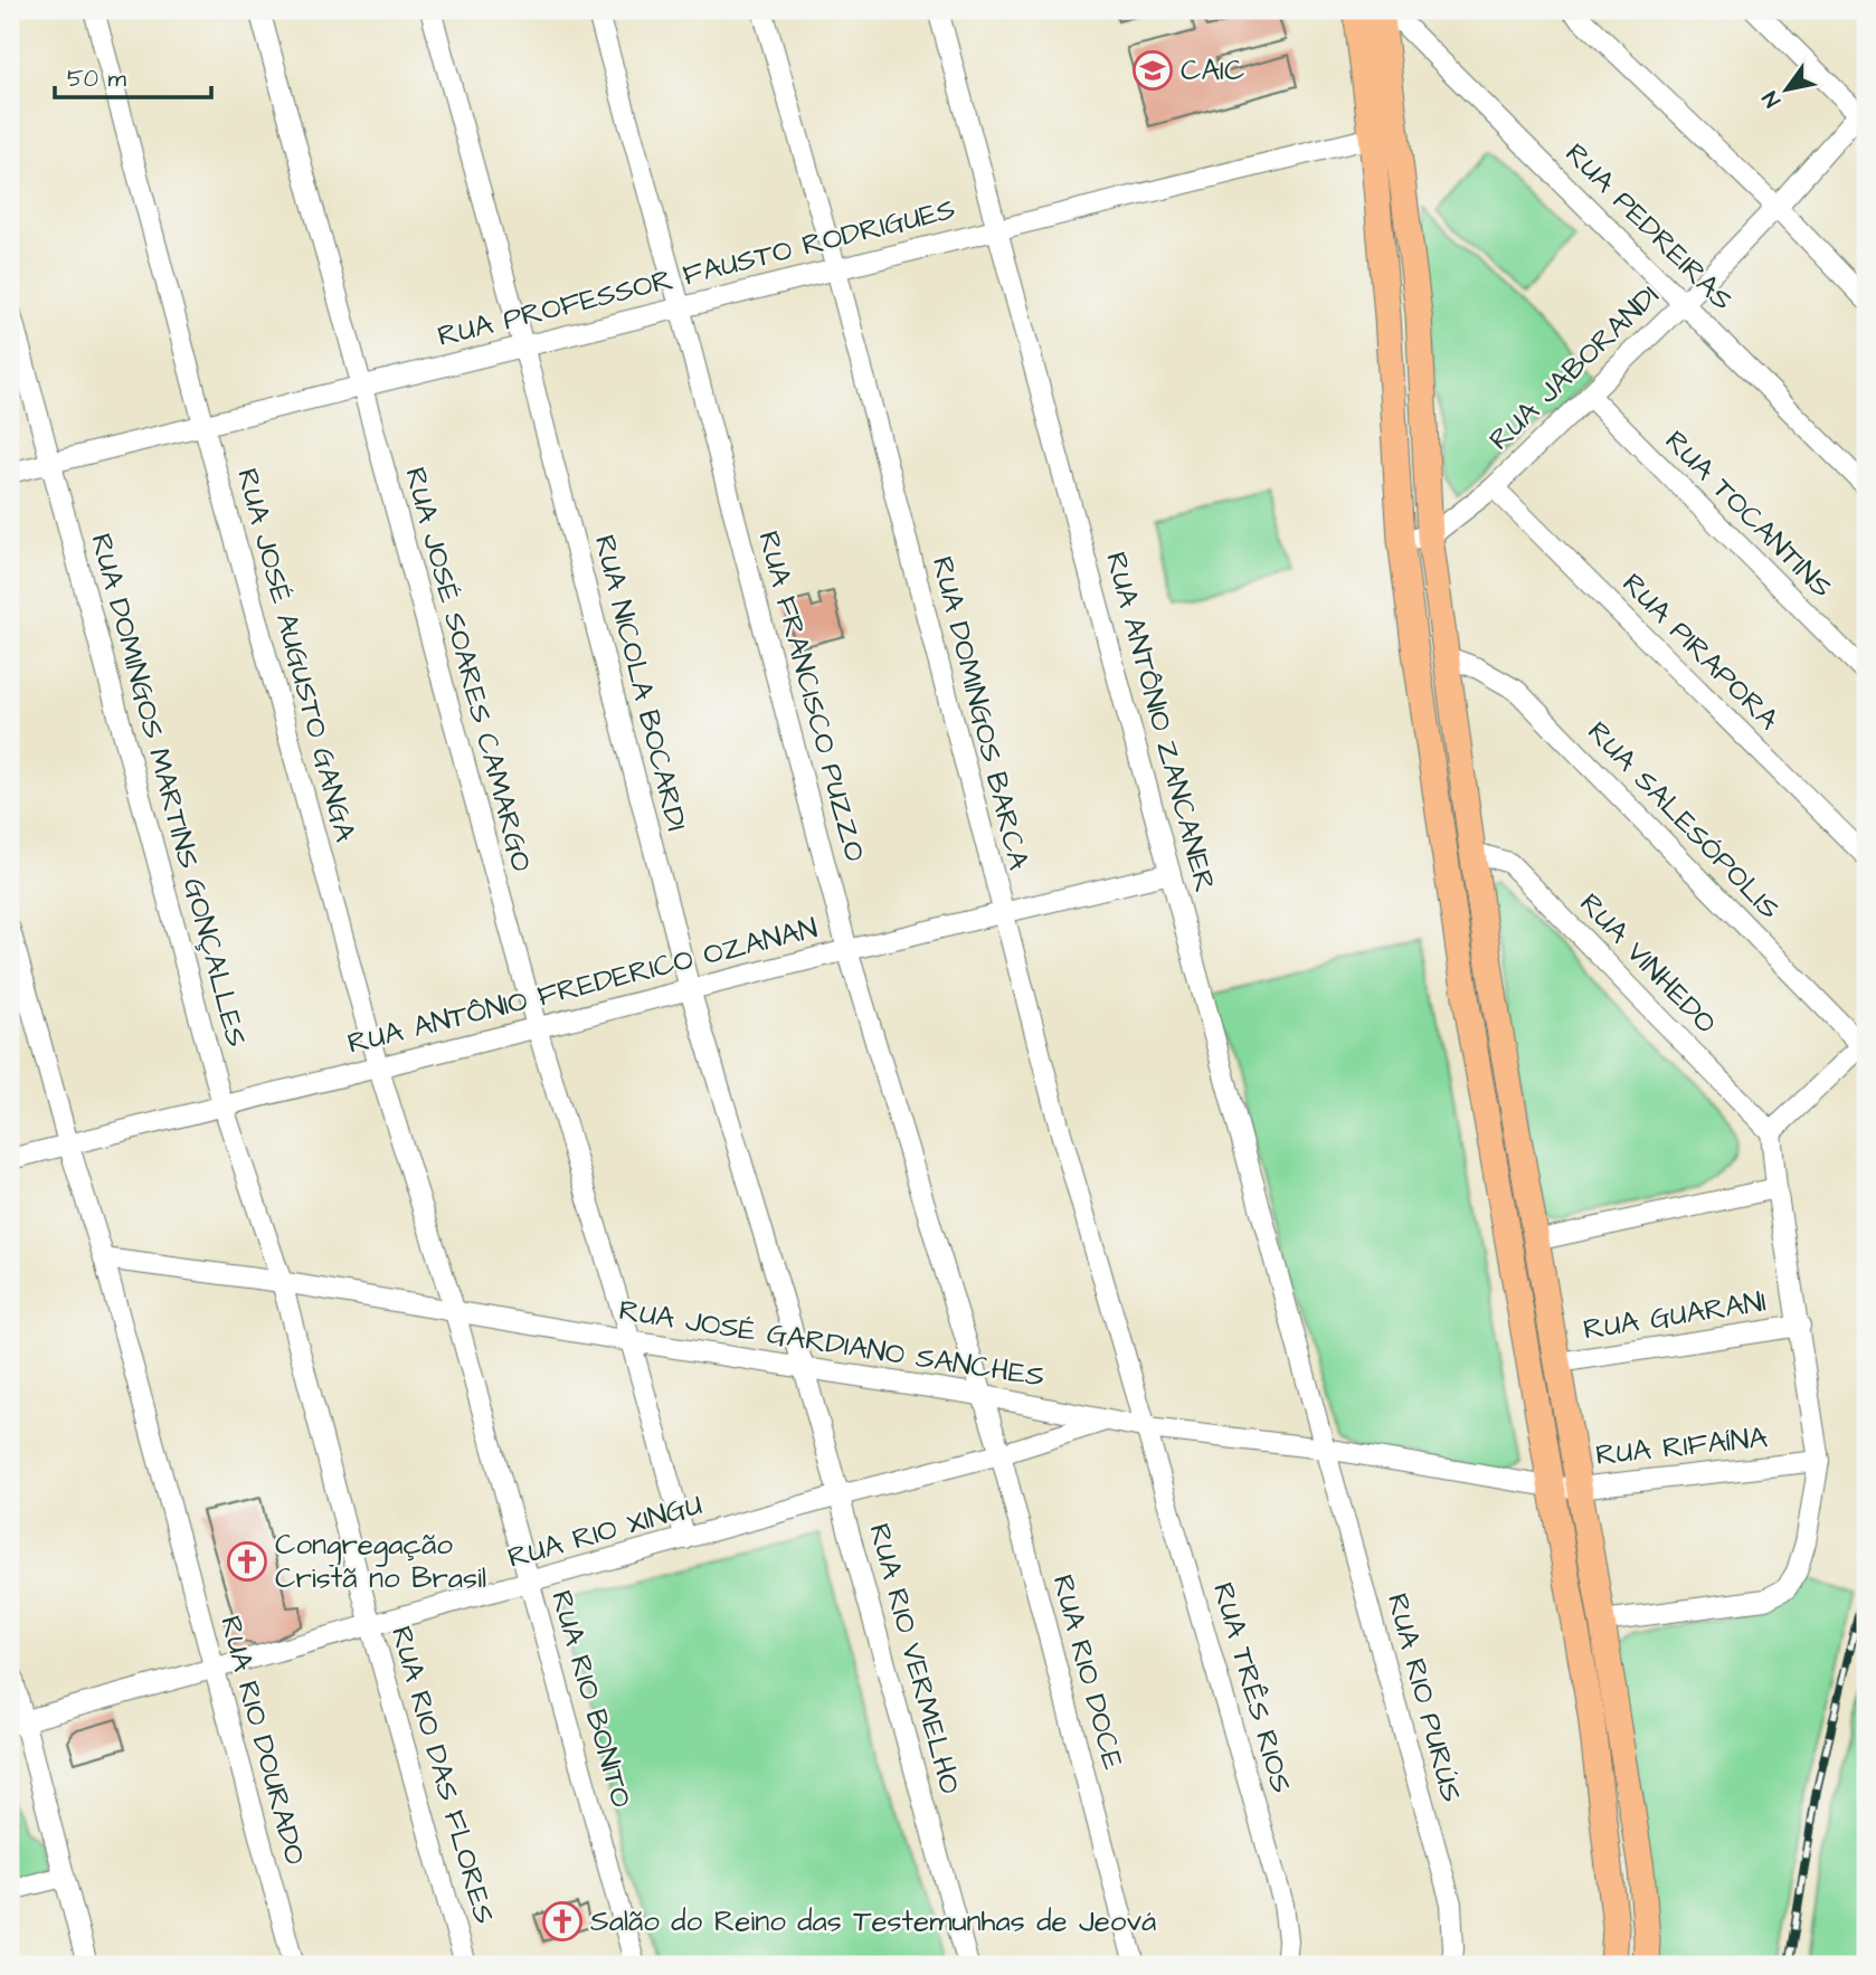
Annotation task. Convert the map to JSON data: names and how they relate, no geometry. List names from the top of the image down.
{
  "streets": {
    "street": [
      "RUA PEDREIRAS",
      "RUA PROFESSOR FAUSTO RODRIGUES",
      "RUA JABORANDI",
      "RUA TOCANTINS",
      "RUA PIRAPORA",
      "RUA JOSÉ AUGUSTO GANGA",
      "RUA JOSÉ SOARES CAMARGO",
      "RUA NICOLA BOCARDI",
      "RUA FRANCISCO PUZZO",
      "RUA DOMINGOS BARCA",
      "RUA ANTÔNIO ZANCANER",
      "RUA DOMINGOS MARTINS GONÇALLES",
      "RUA SALESÓPOLIS",
      "RUA VINHEDO",
      "RUA ANTÔNIO FREDERICO OZANAN",
      "RUA GUARANI",
      "RUA JOSÉ GARDIANO SANCHES",
      "RUA RIFAÍNA",
      "RUA RIO XINGU",
      "RUA RIO VERMELHO",
      "RUA RIO DOCE",
      "RUA TRÊS RIOS",
      "RUA RIO PURÚS",
      "RUA RIO BONITO",
      "RUA RIO DOURADO",
      "RUA RIO DAS FLORES"
    ]
  },
  "crossings": [
    ["RUA PEDREIRAS", "RUA JABORANDI"],
    ["RUA PROFESSOR FAUSTO RODRIGUES", "RUA JOSÉ AUGUSTO GANGA"],
    ["RUA PROFESSOR FAUSTO RODRIGUES", "RUA JOSÉ SOARES CAMARGO"],
    ["RUA PROFESSOR FAUSTO RODRIGUES", "RUA NICOLA BOCARDI"],
    ["RUA PROFESSOR FAUSTO RODRIGUES", "RUA FRANCISCO PUZZO"],
    ["RUA PROFESSOR FAUSTO RODRIGUES", "RUA DOMINGOS BARCA"],
    ["RUA PROFESSOR FAUSTO RODRIGUES", "RUA ANTÔNIO ZANCANER"],
    ["RUA PROFESSOR FAUSTO RODRIGUES", "RUA DOMINGOS MARTINS GONÇALLES"],
    ["RUA JABORANDI", "RUA TOCANTINS"],
    ["RUA JABORANDI", "RUA PIRAPORA"],
    ["RUA JOSÉ AUGUSTO GANGA", "RUA ANTÔNIO FREDERICO OZANAN"],
    ["RUA JOSÉ AUGUSTO GANGA", "RUA JOSÉ GARDIANO SANCHES"],
    ["RUA JOSÉ AUGUSTO GANGA", "RUA RIO BONITO"],
    ["RUA JOSÉ SOARES CAMARGO", "RUA ANTÔNIO FREDERICO OZANAN"],
    ["RUA JOSÉ SOARES CAMARGO", "RUA JOSÉ GARDIANO SANCHES"],
    ["RUA JOSÉ SOARES CAMARGO", "RUA RIO XINGU"],
    ["RUA NICOLA BOCARDI", "RUA ANTÔNIO FREDERICO OZANAN"],
    ["RUA NICOLA BOCARDI", "RUA JOSÉ GARDIANO SANCHES"],
    ["RUA NICOLA BOCARDI", "RUA RIO VERMELHO"],
    ["RUA FRANCISCO PUZZO", "RUA ANTÔNIO FREDERICO OZANAN"],
    ["RUA FRANCISCO PUZZO", "RUA JOSÉ GARDIANO SANCHES"],
    ["RUA FRANCISCO PUZZO", "RUA RIO DOCE"],
    ["RUA DOMINGOS BARCA", "RUA ANTÔNIO FREDERICO OZANAN"],
    ["RUA DOMINGOS BARCA", "RUA JOSÉ GARDIANO SANCHES"],
    ["RUA DOMINGOS BARCA", "RUA TRÊS RIOS"],
    ["RUA ANTÔNIO ZANCANER", "RUA ANTÔNIO FREDERICO OZANAN"],
    ["RUA ANTÔNIO ZANCANER", "RUA JOSÉ GARDIANO SANCHES"],
    ["RUA ANTÔNIO ZANCANER", "RUA RIO PURÚS"],
    ["RUA DOMINGOS MARTINS GONÇALLES", "RUA ANTÔNIO FREDERICO OZANAN"],
    ["RUA DOMINGOS MARTINS GONÇALLES", "RUA JOSÉ GARDIANO SANCHES"],
    ["RUA DOMINGOS MARTINS GONÇALLES", "RUA RIO DAS FLORES"],
    ["RUA ANTÔNIO FREDERICO OZANAN", "RUA RIO DOURADO"],
    ["RUA JOSÉ GARDIANO SANCHES", "RUA RIFAÍNA"],
    ["RUA JOSÉ GARDIANO SANCHES", "RUA RIO XINGU"],
    ["RUA JOSÉ GARDIANO SANCHES", "RUA RIO VERMELHO"],
    ["RUA JOSÉ GARDIANO SANCHES", "RUA RIO DOCE"],
    ["RUA JOSÉ GARDIANO SANCHES", "RUA TRÊS RIOS"],
    ["RUA JOSÉ GARDIANO SANCHES", "RUA RIO PURÚS"],
    ["RUA JOSÉ GARDIANO SANCHES", "RUA RIO BONITO"],
    ["RUA JOSÉ GARDIANO SANCHES", "RUA RIO DOURADO"],
    ["RUA JOSÉ GARDIANO SANCHES", "RUA RIO DAS FLORES"],
    ["RUA RIO XINGU", "RUA RIO VERMELHO"],
    ["RUA RIO XINGU", "RUA RIO DOCE"],
    ["RUA RIO XINGU", "RUA RIO BONITO"],
    ["RUA RIO XINGU", "RUA RIO DOURADO"],
    ["RUA RIO XINGU", "RUA RIO DAS FLORES"]
  ],
  "places": {
    "school or university": ["CAIC"],
    "church": ["Congregação Cristã no Brasil", "Salão do Reino das Testemunhas de Jeová"]
  },
  "scale_bar": "50 m",
  "north": "bottom left"
}
